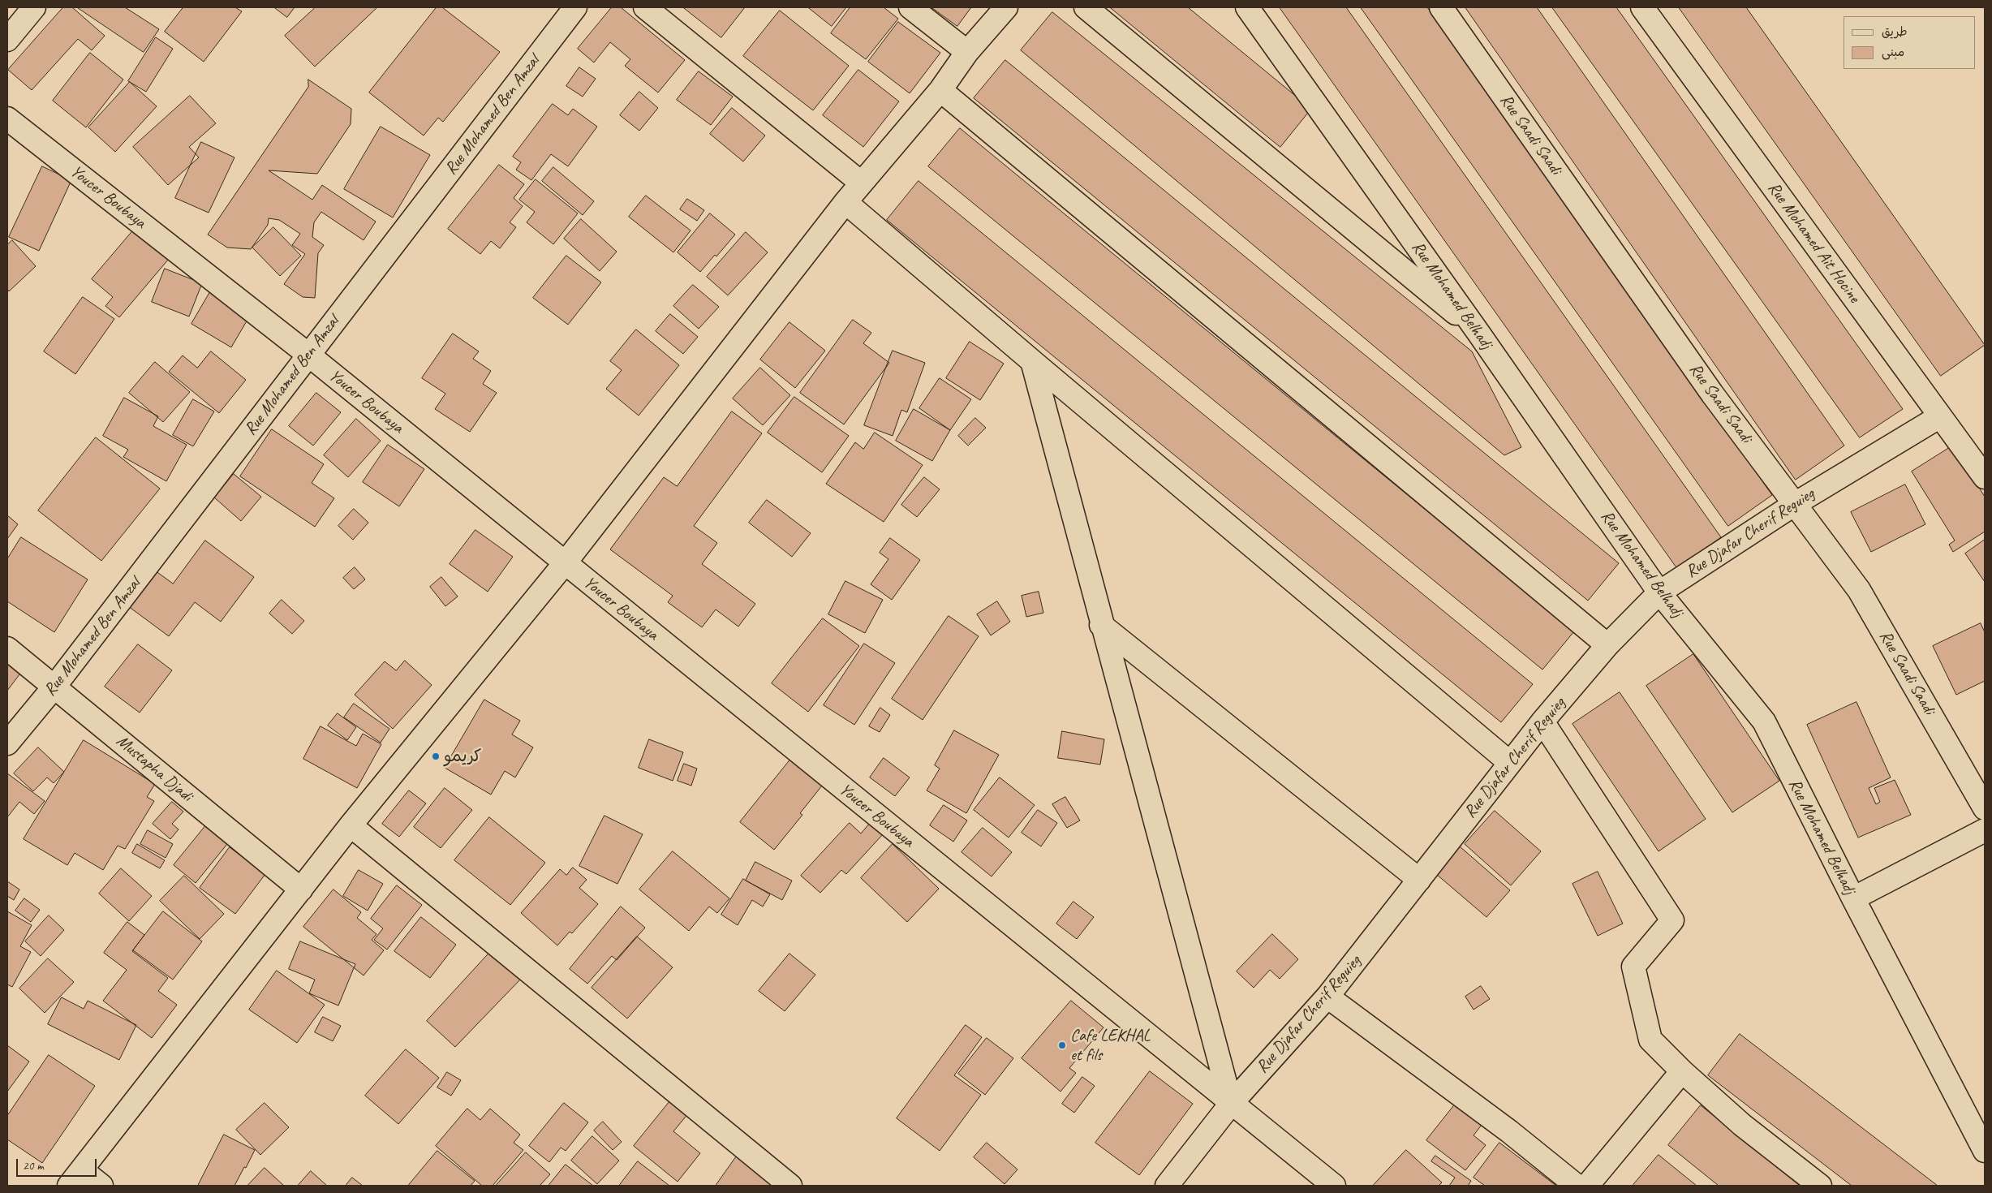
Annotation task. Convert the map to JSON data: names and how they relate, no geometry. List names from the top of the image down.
{
  "streets": {
    "street": [
      "Rue Mohamed Ben Amzal",
      "Rue Saadi Saadi",
      "Youcer Boubaya",
      "Rue Mohamed Ait Hocine",
      "Rue Mohamed Belhadj",
      "Rue Djafar Cherif Reguieg",
      "Mustapha Djadi"
    ]
  },
  "crossings": [
    ["Rue Mohamed Ben Amzal", "Youcer Boubaya"],
    ["Rue Mohamed Ben Amzal", "Mustapha Djadi"],
    ["Rue Saadi Saadi", "Rue Djafar Cherif Reguieg"],
    ["Youcer Boubaya", "Rue Djafar Cherif Reguieg"],
    ["Rue Mohamed Ait Hocine", "Rue Djafar Cherif Reguieg"],
    ["Rue Mohamed Belhadj", "Rue Djafar Cherif Reguieg"]
  ],
  "places": ["كريمو", "Cafe LEKHAL et fils"],
  "legend": ["طريق", "مبنى"],
  "scale_bar": "20 m"
}
